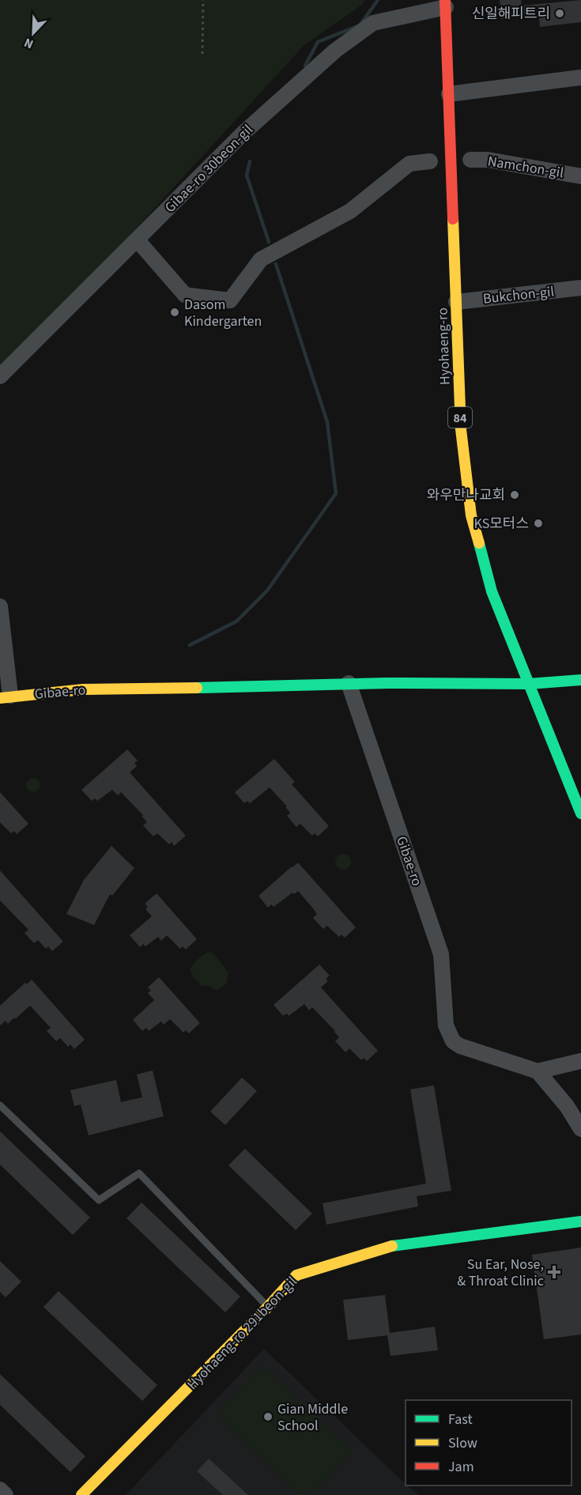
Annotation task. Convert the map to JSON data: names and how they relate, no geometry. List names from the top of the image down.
{
  "streets": {
    "street": [
      "Namchon-gil",
      "Gibae-ro 30beon-gil",
      "Bukchon-gil",
      "Hyohaeng-ro",
      "84",
      "Gibae-ro",
      "Hyohaeng-ro 291beon-gil"
    ]
  },
  "crossings": [
    ["Gibae-ro 30beon-gil", "Hyohaeng-ro"],
    ["Bukchon-gil", "Hyohaeng-ro"],
    ["Hyohaeng-ro", "Gibae-ro"]
  ],
  "places": {
    "other": [
      "신일해피트리",
      "Dasom Kindergarten",
      "와우만나교회",
      "KS모터스",
      "Gian Middle School"
    ],
    "health": ["Su Ear, Nose, & Throat Clinic"]
  },
  "legend": ["Fast", "Slow", "Jam"],
  "north": "bottom left"
}
